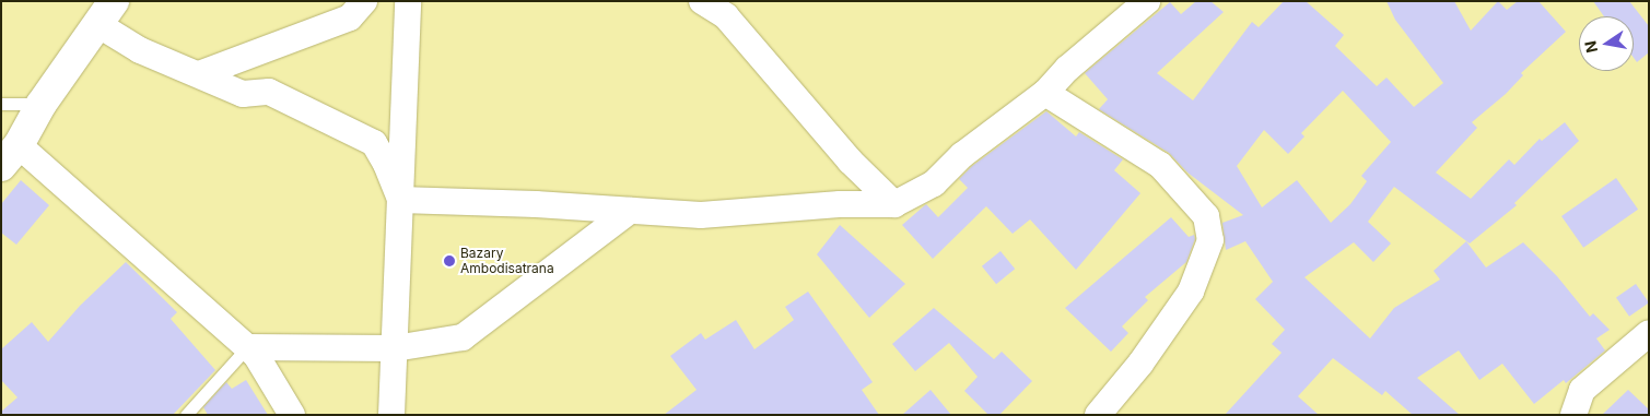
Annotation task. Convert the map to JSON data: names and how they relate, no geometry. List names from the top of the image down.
{
  "places": ["Bazary Ambodisatrana"],
  "north": "left"
}
